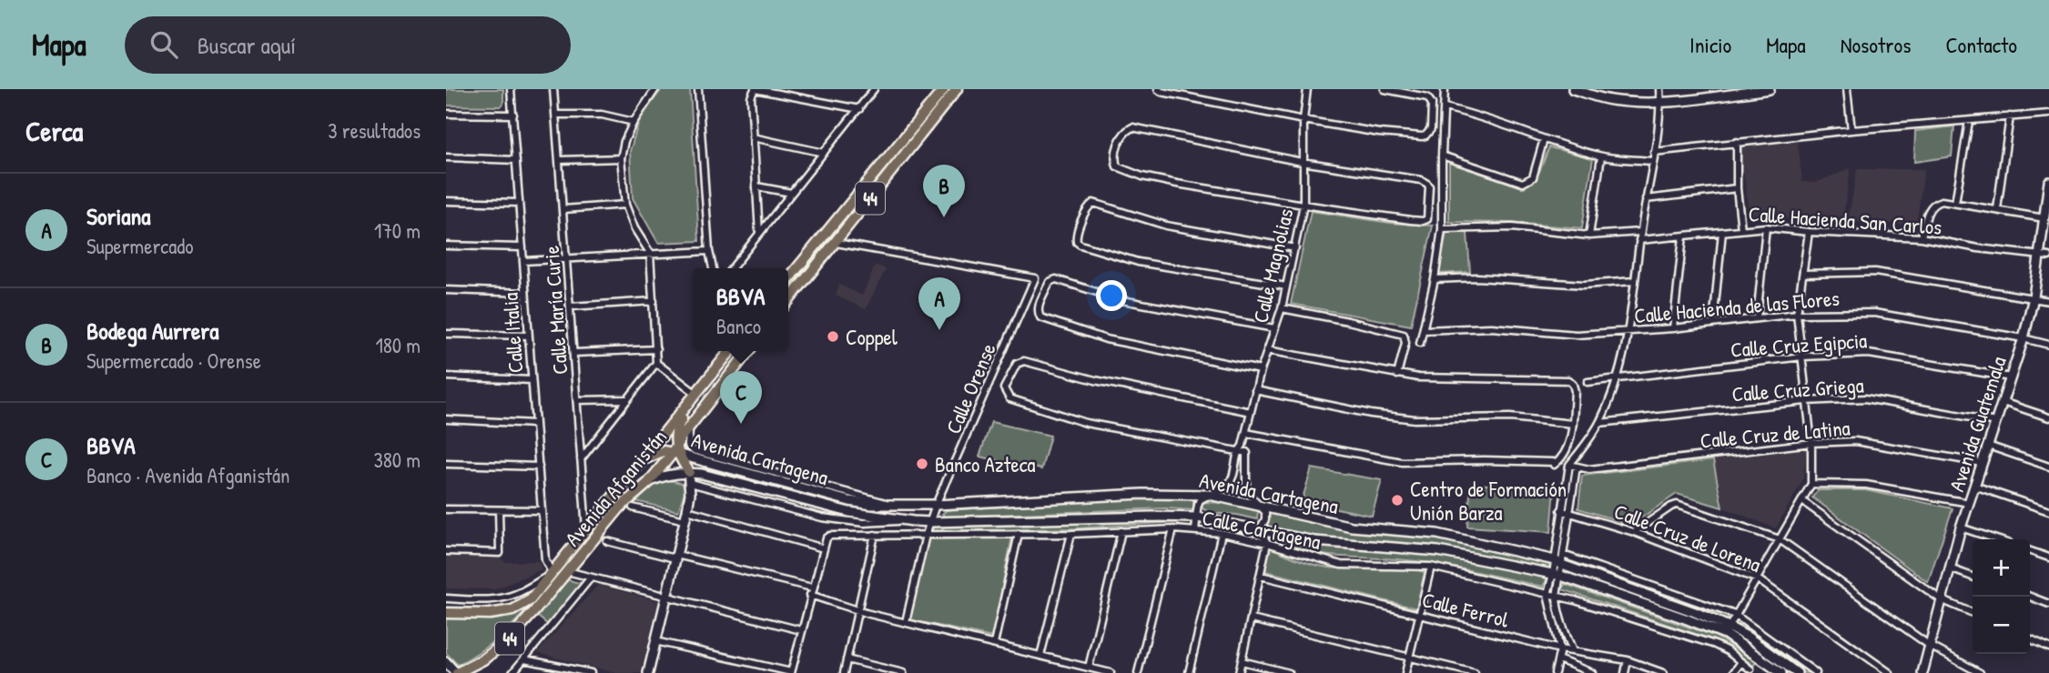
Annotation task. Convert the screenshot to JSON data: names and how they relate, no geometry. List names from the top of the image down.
{
  "streets": {
    "main road": ["44", "Avenida Afganistán"],
    "street": [
      "Calle Hacienda San Carlos",
      "Calle Magnolias",
      "Calle Hacienda de las Flores",
      "Calle María Curie",
      "Calle Italia",
      "Calle Cruz Egipcia",
      "Calle Orense",
      "Calle Cruz Griega",
      "Avenida Guatemala",
      "Calle Cruz de Latina",
      "Avenida Cartagena",
      "Calle Cartagena",
      "Calle Cruz de Lorena",
      "Calle Ferrol"
    ]
  },
  "crossings": [
    ["44", "Calle Orense"],
    ["Calle Hacienda San Carlos", "Avenida Guatemala"],
    ["Calle Hacienda de las Flores", "Avenida Guatemala"],
    ["Calle María Curie", "Avenida Afganistán"],
    ["Calle Italia", "Avenida Afganistán"],
    ["Calle Cruz Egipcia", "Avenida Guatemala"],
    ["Calle Orense", "Avenida Cartagena"],
    ["Calle Orense", "Calle Cartagena"],
    ["Calle Cruz Griega", "Avenida Guatemala"],
    ["Avenida Guatemala", "Calle Cruz de Latina"],
    ["Avenida Cartagena", "Avenida Afganistán"]
  ],
  "places": ["Coppel", "Banco Azteca", "Centro de Formación Unión Barza"],
  "page": {
    "header": "Mapa",
    "search": "Buscar aquí",
    "nav": [
      "Inicio",
      "Mapa",
      "Nosotros",
      "Contacto"
    ],
    "heading": ["Cerca", "3 resultados"],
    "pins": ["B", "A", "C"],
    "list": [
      {
        "mark": "A",
        "name": "Soriana",
        "note": "Supermercado",
        "value": "170 m"
      },
      {
        "mark": "B",
        "name": "Bodega Aurrera",
        "note": "Supermercado · Orense",
        "value": "180 m"
      },
      {
        "mark": "C",
        "name": "BBVA",
        "note": "Banco · Avenida Afganistán",
        "value": "380 m"
      }
    ],
    "popup": ["BBVA", "Banco"],
    "map_buttons": ["+", "−"]
  }
}
